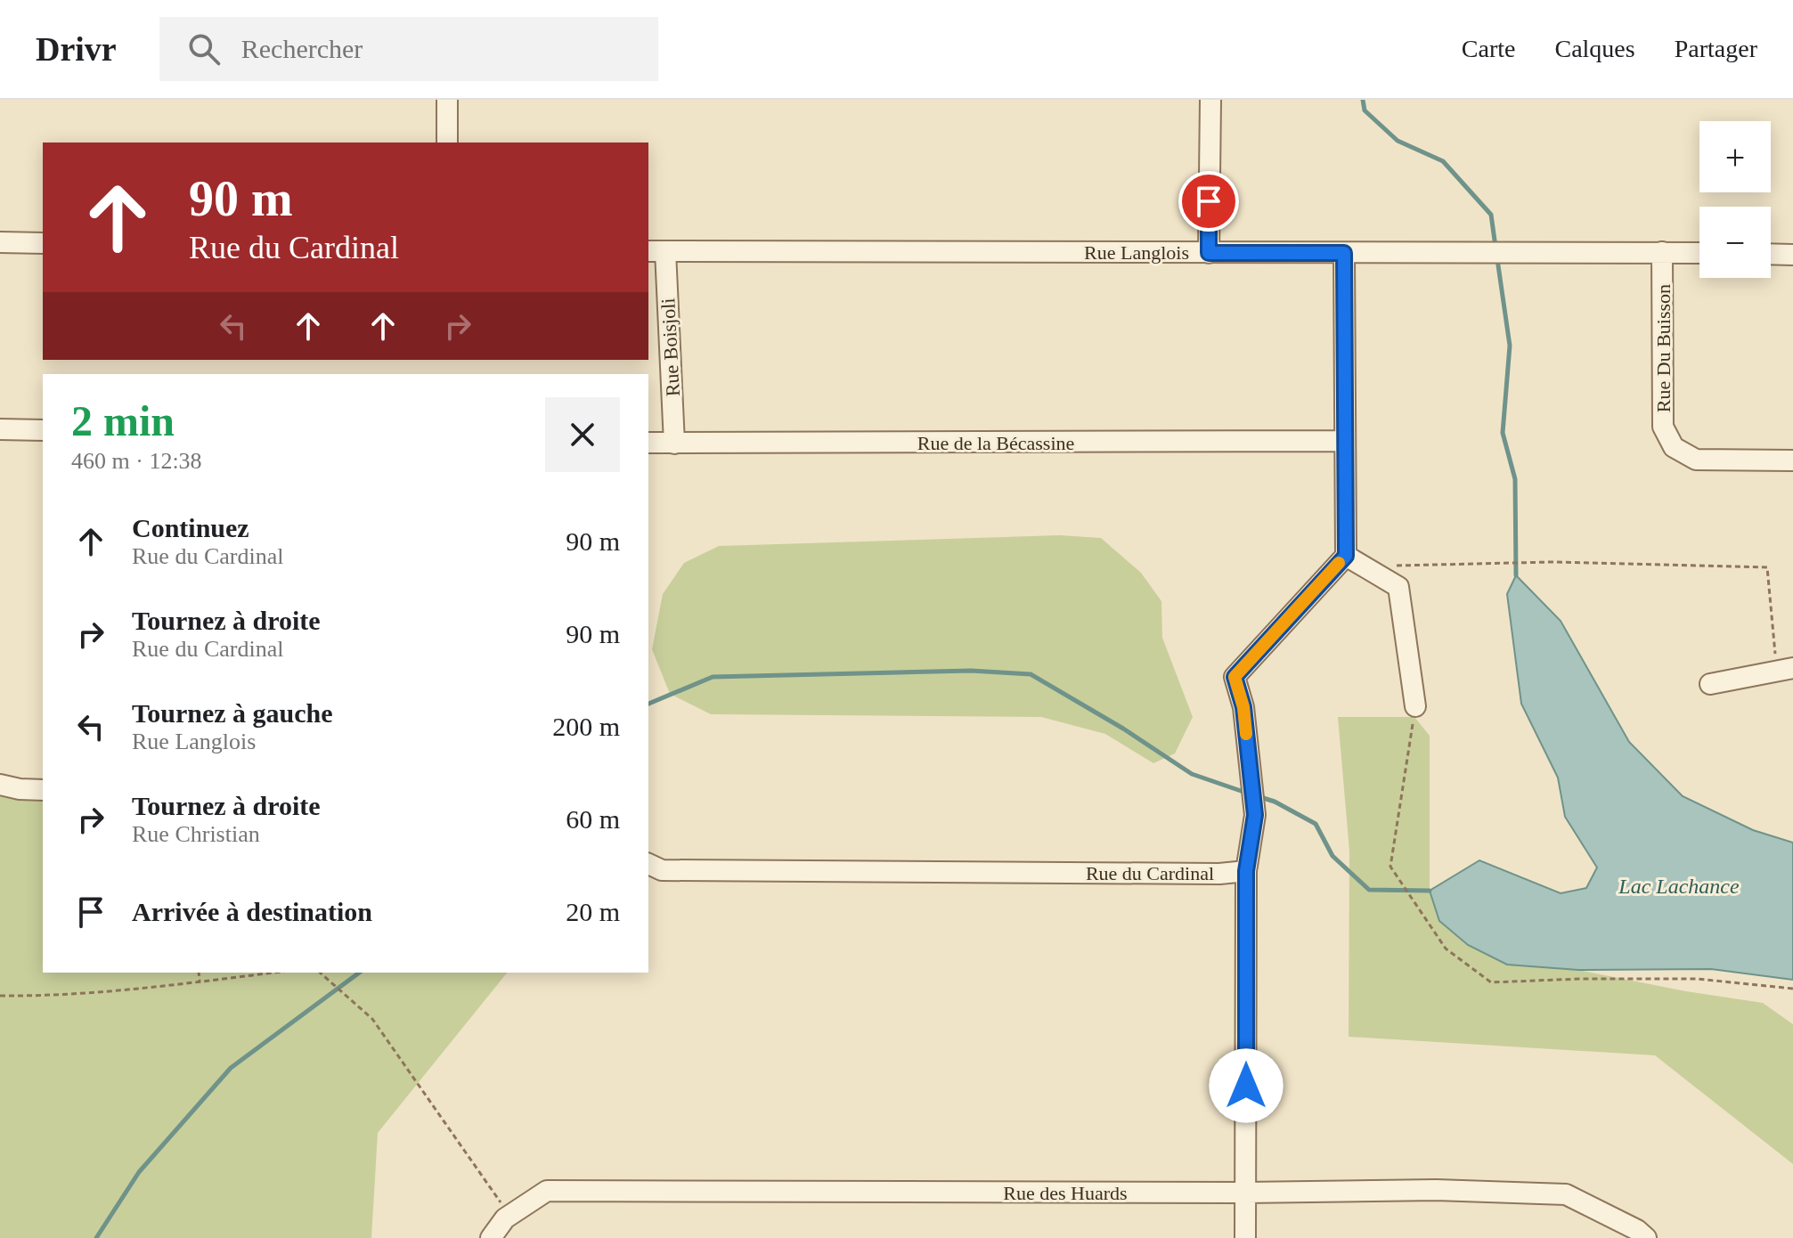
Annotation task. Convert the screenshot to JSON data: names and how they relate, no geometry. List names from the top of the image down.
{
  "streets": {
    "street": [
      "Rue Langlois",
      "Rue Boisjoli",
      "Rue Du Buisson",
      "Rue de la Bécassine",
      "Rue du Cardinal",
      "Rue des Huards"
    ]
  },
  "crossings": [
    ["Rue Langlois", "Rue Boisjoli"],
    ["Rue Langlois", "Rue Du Buisson"],
    ["Rue Boisjoli", "Rue de la Bécassine"]
  ],
  "water": ["Lac Lachance"],
  "page": {
    "header": "Drivr",
    "search": "Rechercher",
    "nav": ["Carte", "Calques", "Partager"],
    "map_buttons": ["+", "−"],
    "turn": ["90 m", "Rue du Cardinal"],
    "heading": ["2 min", "460 m · 12:38"],
    "list": [
      {
        "name": "Continuez",
        "note": "Rue du Cardinal",
        "value": "90 m"
      },
      {
        "name": "Tournez à droite",
        "note": "Rue du Cardinal",
        "value": "90 m"
      },
      {
        "name": "Tournez à gauche",
        "note": "Rue Langlois",
        "value": "200 m"
      },
      {
        "name": "Tournez à droite",
        "note": "Rue Christian",
        "value": "60 m"
      },
      {
        "name": "Arrivée à destination",
        "value": "20 m"
      }
    ]
  }
}
